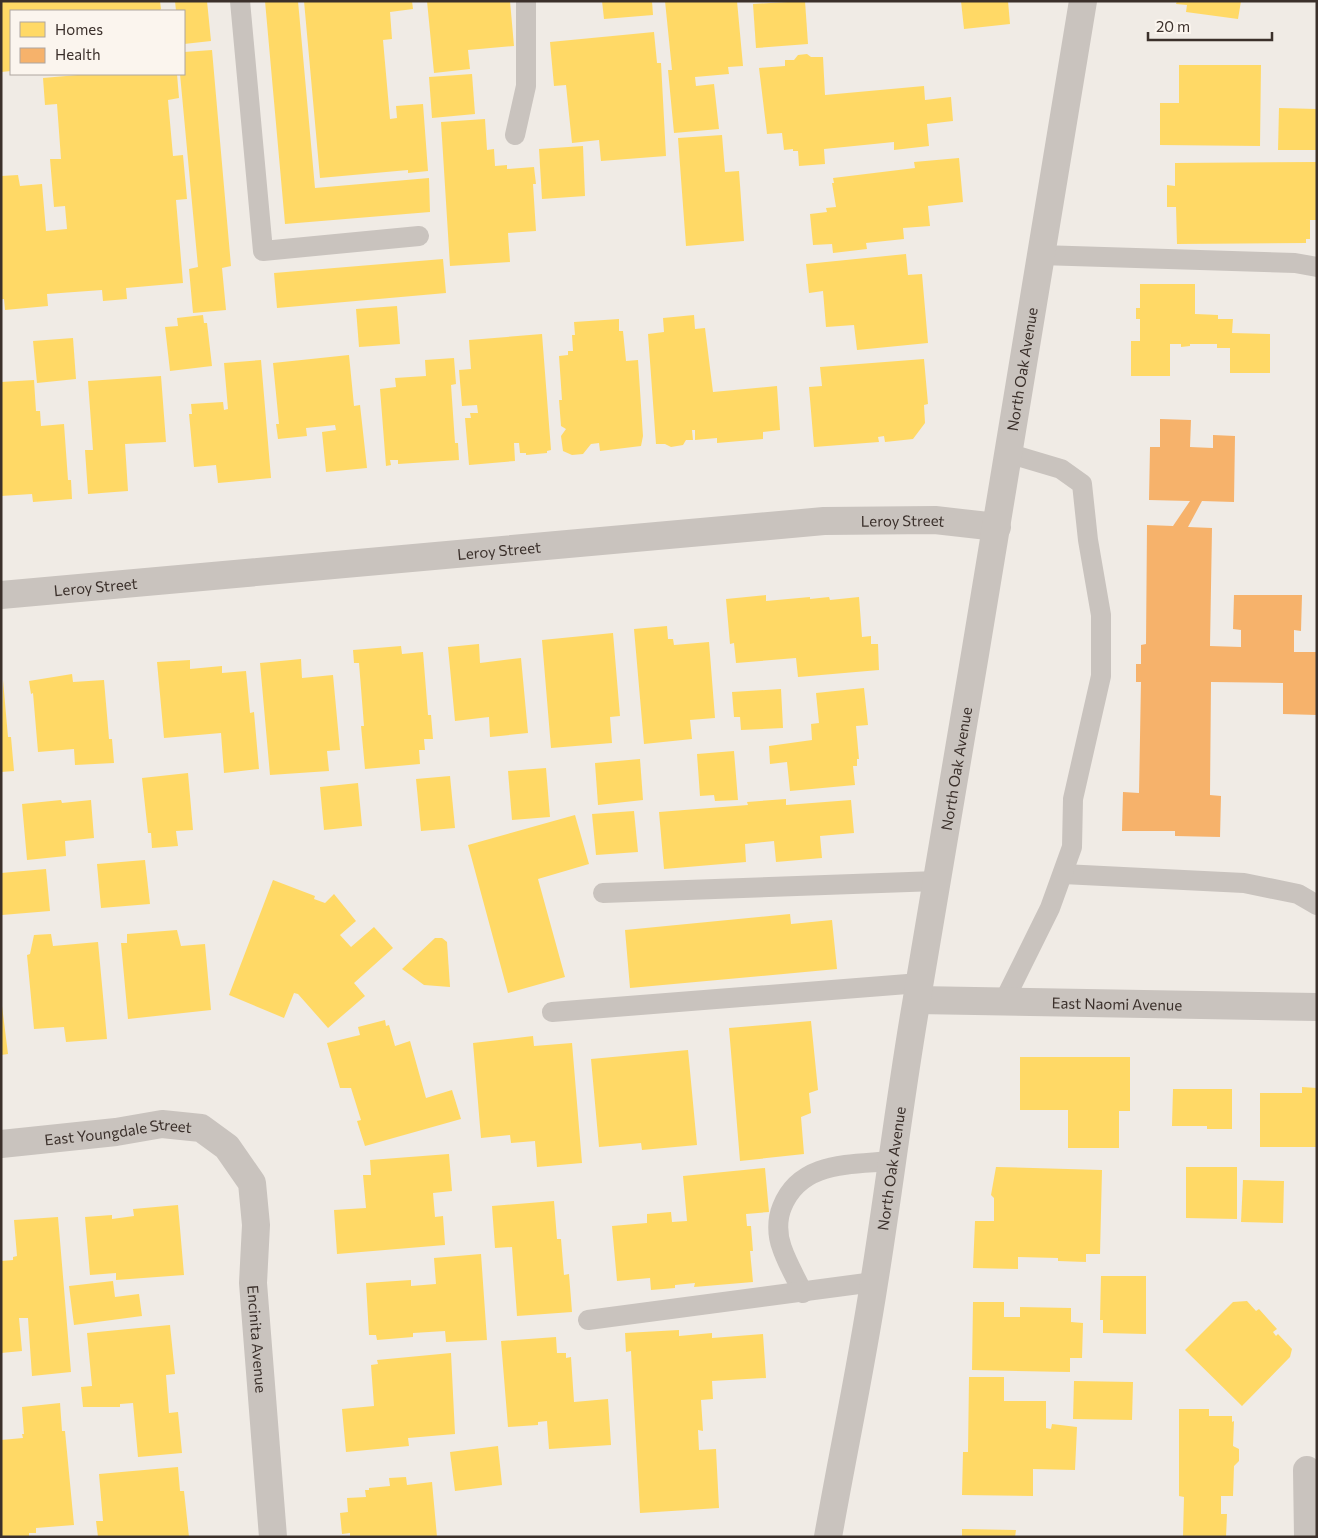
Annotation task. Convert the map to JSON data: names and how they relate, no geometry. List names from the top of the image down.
{
  "streets": {
    "street": [
      "North Oak Avenue",
      "Leroy Street",
      "East Naomi Avenue",
      "East Youngdale Street",
      "Encinita Avenue"
    ]
  },
  "crossings": [
    ["North Oak Avenue", "Leroy Street"],
    ["North Oak Avenue", "East Naomi Avenue"],
    ["East Youngdale Street", "Encinita Avenue"]
  ],
  "legend": ["Homes", "Health"],
  "scale_bar": "20 m"
}
